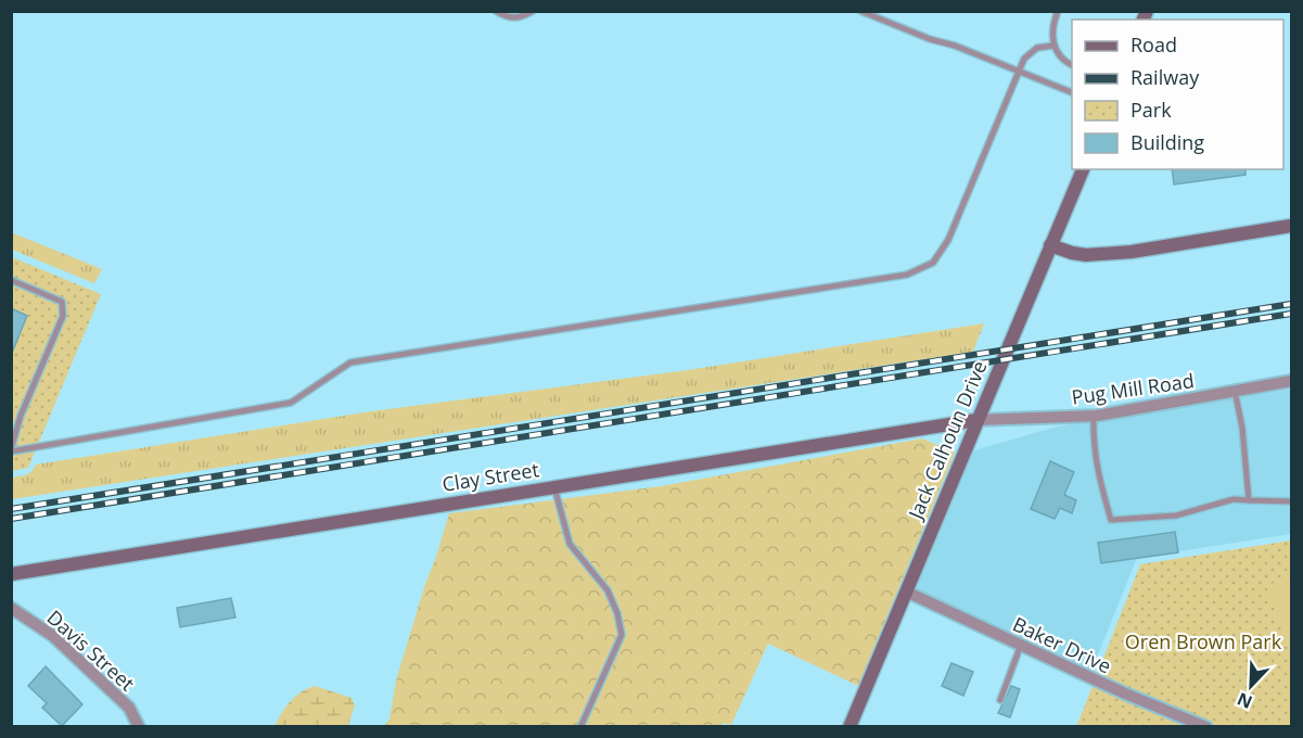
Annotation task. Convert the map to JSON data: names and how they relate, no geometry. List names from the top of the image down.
{
  "streets": {
    "street": [
      "Pug Mill Road",
      "Jack Calhoun Drive",
      "Clay Street",
      "Baker Drive",
      "Davis Street"
    ]
  },
  "crossings": [
    ["Pug Mill Road", "Jack Calhoun Drive"],
    ["Pug Mill Road", "Clay Street"],
    ["Jack Calhoun Drive", "Clay Street"],
    ["Jack Calhoun Drive", "Baker Drive"]
  ],
  "parks": ["Oren Brown Park"],
  "legend": [
    "Road",
    "Railway",
    "Park",
    "Building"
  ],
  "north": "bottom left"
}
